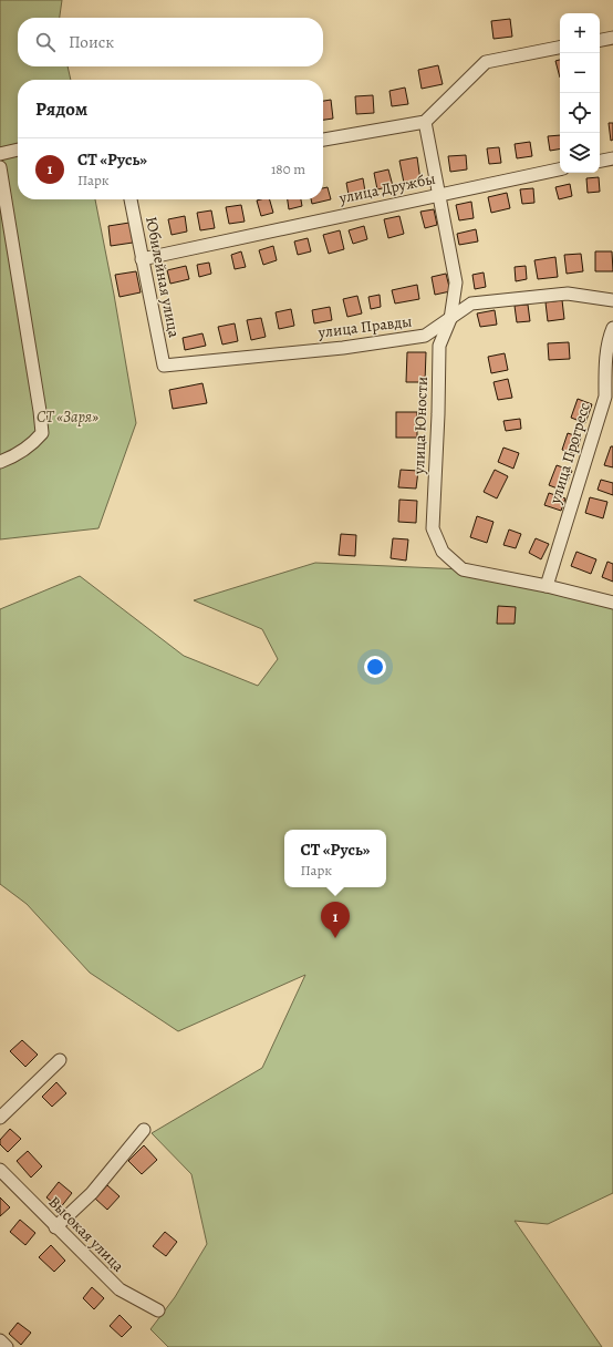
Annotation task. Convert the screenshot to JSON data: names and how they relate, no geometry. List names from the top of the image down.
{
  "streets": {
    "street": [
      "улица Дружбы",
      "Юбилейная улица",
      "улица Правды",
      "улица Юности",
      "улица Прогресс",
      "Высокая улица"
    ]
  },
  "crossings": [
    ["улица Дружбы", "Юбилейная улица"],
    ["улица Дружбы", "улица Юности"],
    ["Юбилейная улица", "улица Правды"],
    ["улица Правды", "улица Юности"],
    ["улица Юности", "улица Прогресс"]
  ],
  "parks": ["СТ «Заря»"],
  "page": {
    "map_buttons": ["+", "−"],
    "search": "Поиск",
    "heading": "Рядом",
    "list": [
      {
        "mark": "1",
        "name": "СТ «Русь»",
        "note": "Парк",
        "value": "180 m"
      }
    ],
    "popup": ["СТ «Русь»", "Парк"],
    "pins": "1"
  }
}
